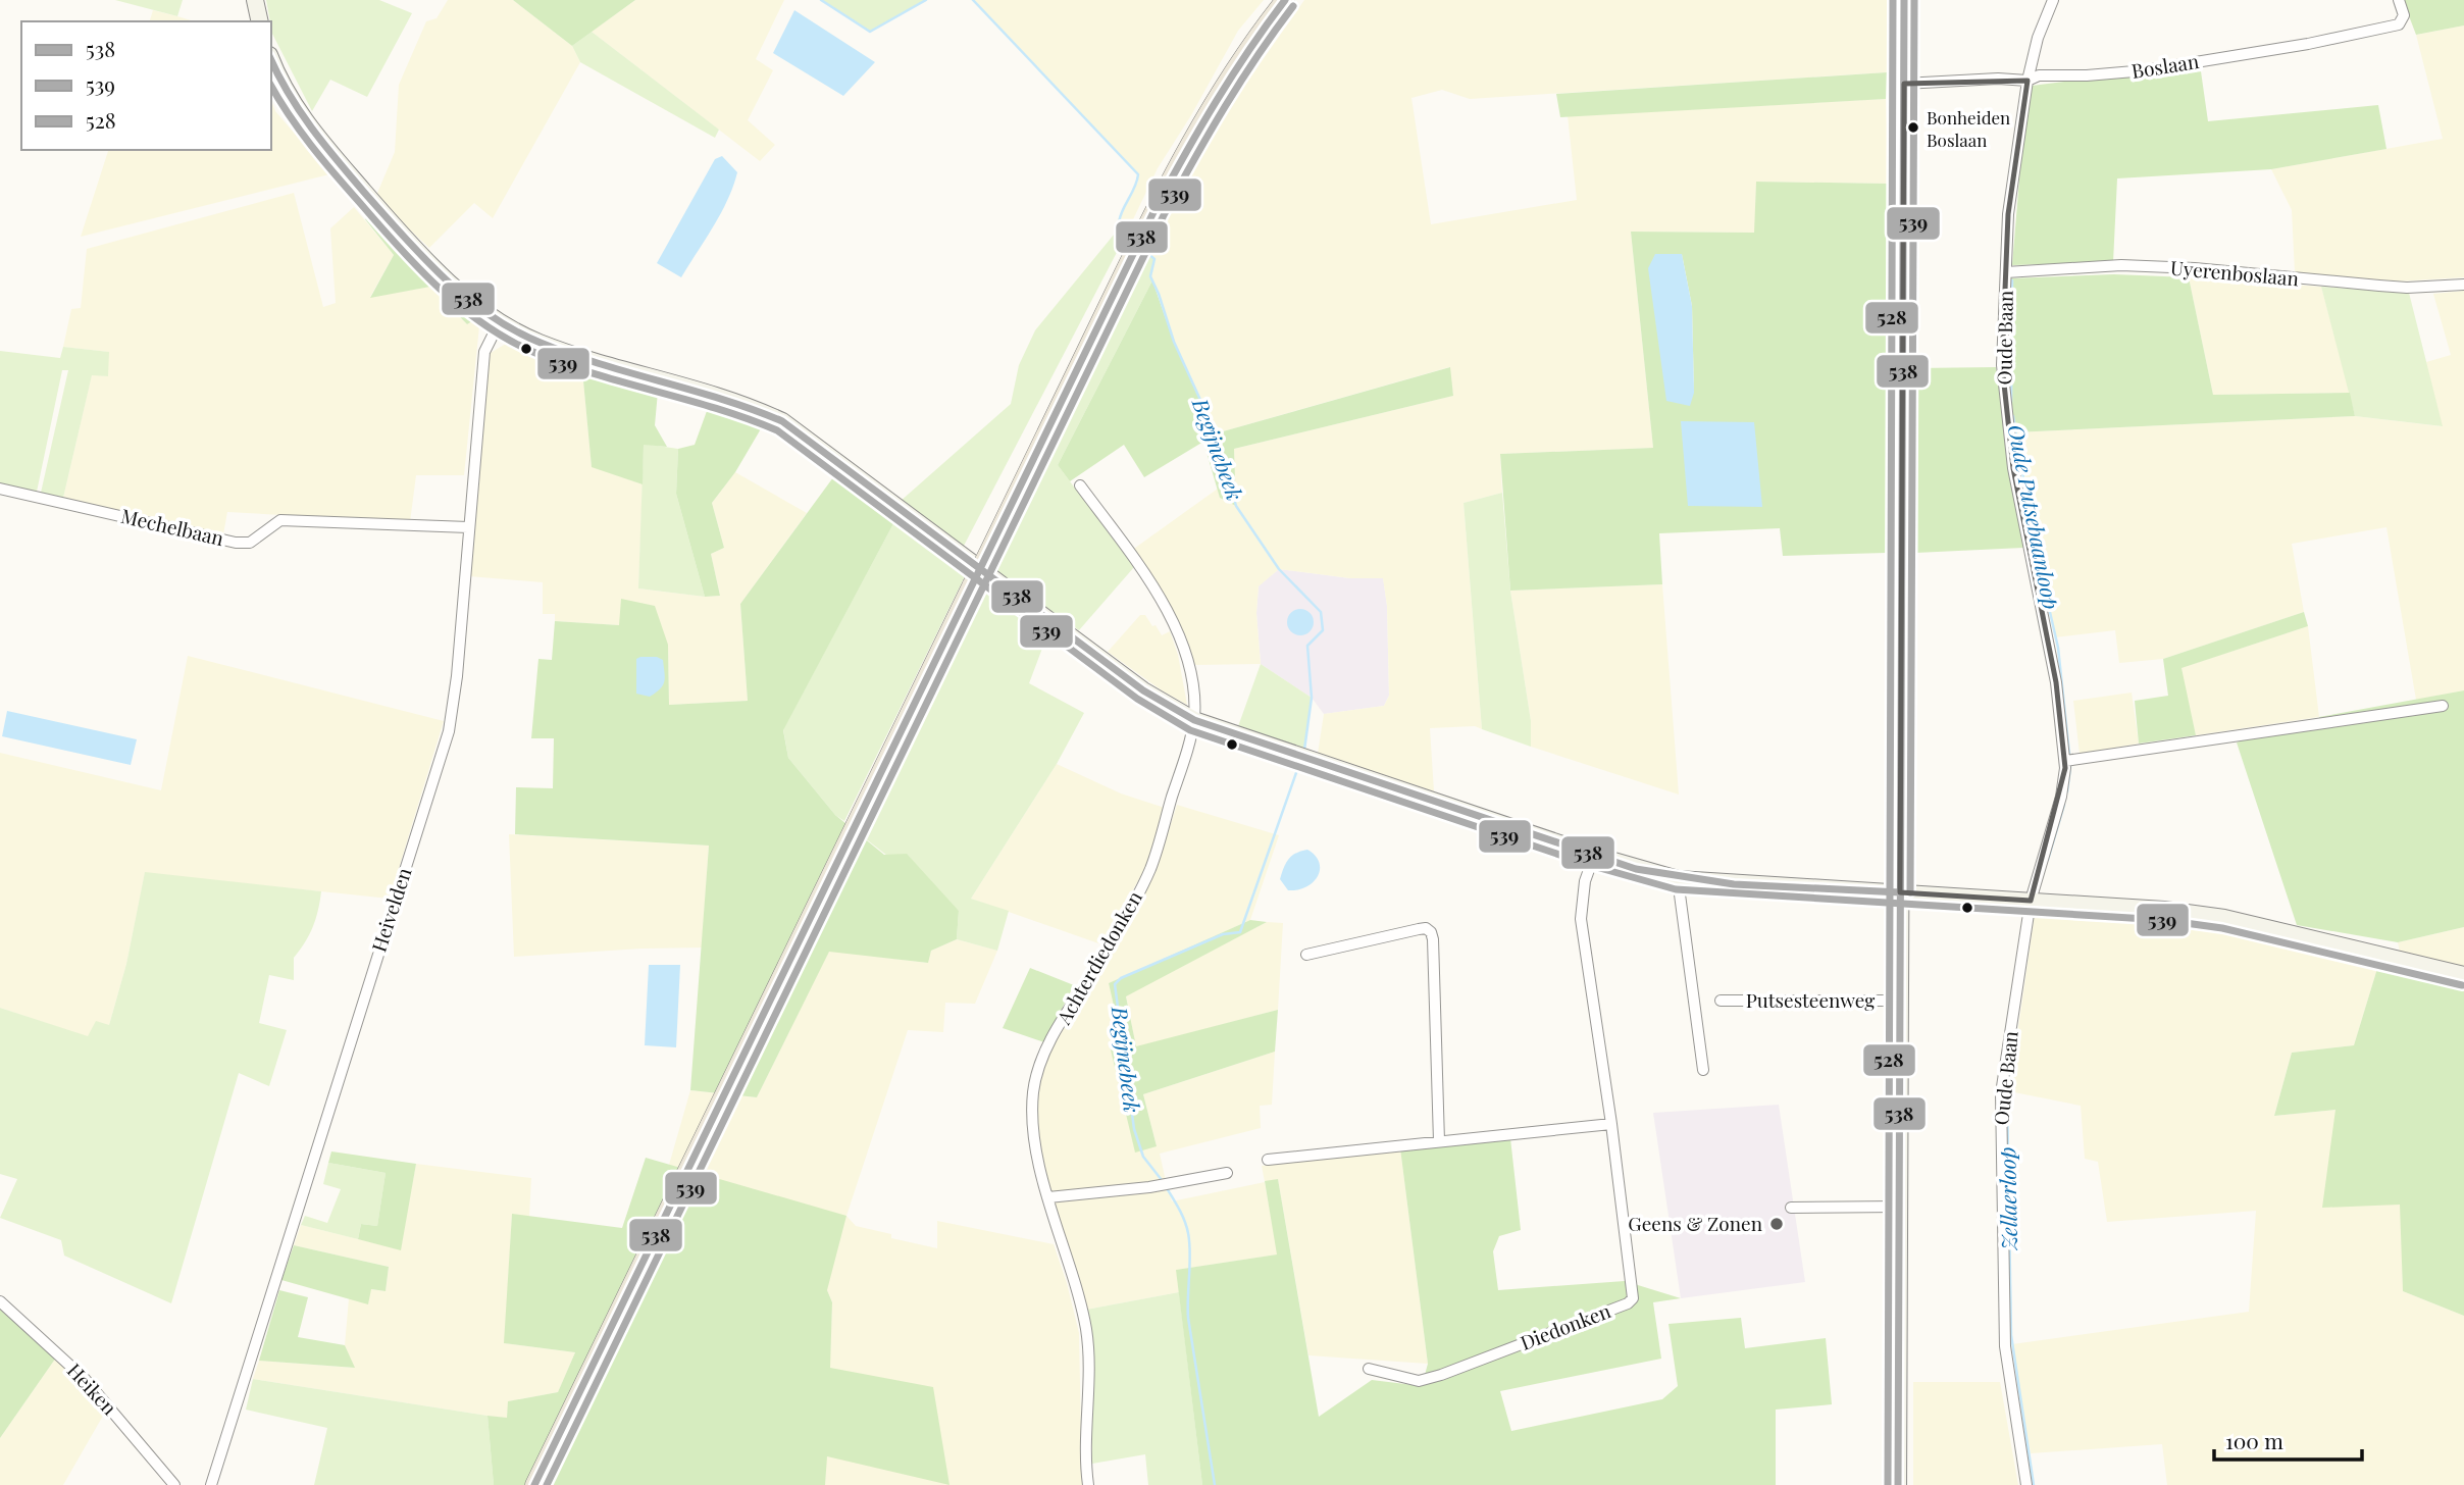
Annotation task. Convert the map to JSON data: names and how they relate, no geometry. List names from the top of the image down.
{
  "streets": {
    "street": [
      "Boslaan",
      "Uyerenboslaan",
      "Oude Baan",
      "Mechelbaan",
      "Heivelden",
      "Achterdiedonken",
      "Putsesteenweg",
      "Diedonken",
      "Heiken"
    ]
  },
  "crossings": [
    ["Boslaan", "Oude Baan"],
    ["Boslaan", "Putsesteenweg"],
    ["Uyerenboslaan", "Oude Baan"],
    ["Mechelbaan", "Heivelden"]
  ],
  "water": ["Begijnebeek", "Oude Putsebaanloop", "Zellaerloop"],
  "places": ["Bonheiden Boslaan", "Geens & Zonen"],
  "lines": ["transit line 538", "transit line 539", "transit line 528"],
  "legend": ["538", "539", "528"],
  "scale_bar": "100 m"
}
